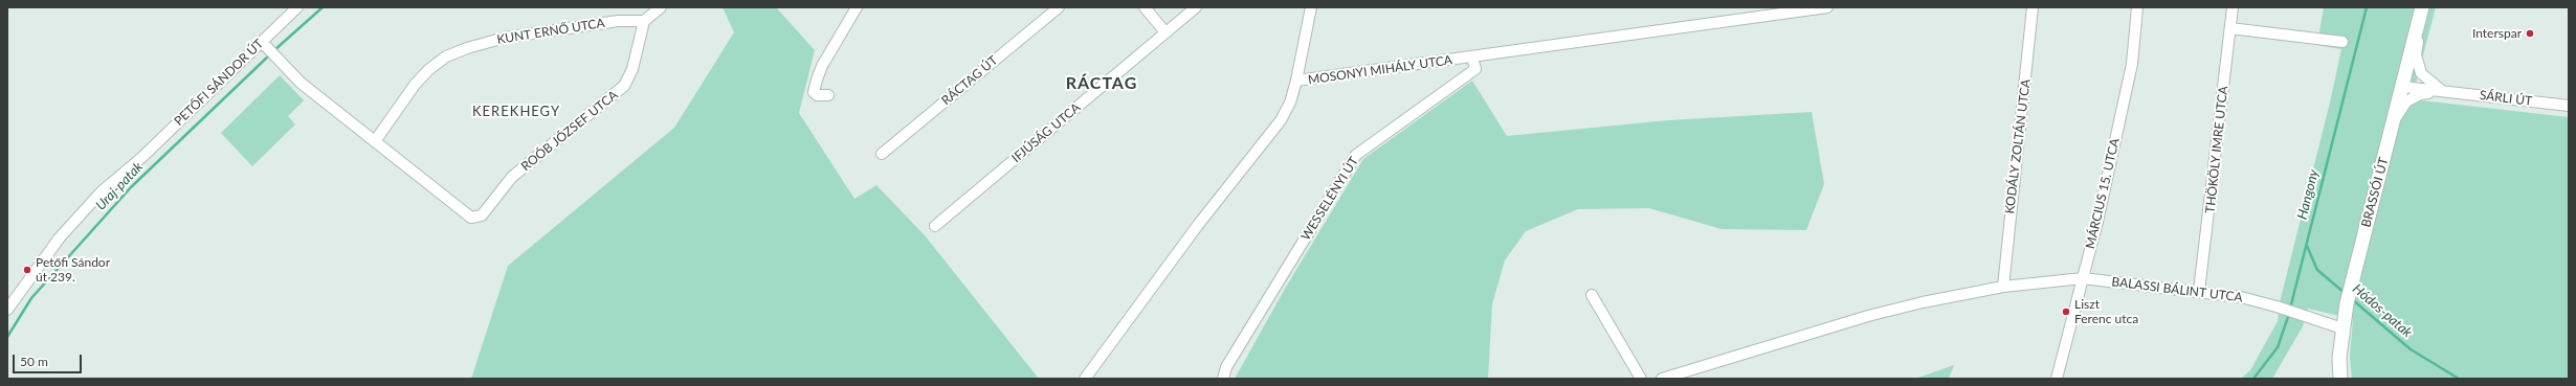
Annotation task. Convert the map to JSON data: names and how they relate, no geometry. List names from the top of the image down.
{
  "streets": {
    "main road": ["BRASSÓI ÚT"],
    "street": [
      "KUNT ERNŐ UTCA",
      "MOSONYI MIHÁLY UTCA",
      "RÁCTAG ÚT",
      "PETŐFI SÁNDOR ÚT",
      "SÁRLI ÚT",
      "ROÓB JÓZSEF UTCA",
      "IFJÚSÁG UTCA",
      "KODÁLY ZOLTÁN UTCA",
      "THÖKÖLY IMRE UTCA",
      "MÁRCIUS 15. UTCA",
      "WESSELÉNYI ÚT",
      "BALASSI BÁLINT UTCA"
    ]
  },
  "crossings": [
    ["KUNT ERNŐ UTCA", "ROÓB JÓZSEF UTCA"],
    ["MOSONYI MIHÁLY UTCA", "WESSELÉNYI ÚT"],
    ["SÁRLI ÚT", "BRASSÓI ÚT"],
    ["THÖKÖLY IMRE UTCA", "BALASSI BÁLINT UTCA"],
    ["BRASSÓI ÚT", "BALASSI BÁLINT UTCA"],
    ["MÁRCIUS 15. UTCA", "BALASSI BÁLINT UTCA"]
  ],
  "districts": ["RÁCTAG", "KEREKHEGY"],
  "water": ["Uraj-patak", "Hangony", "Hódos-patak"],
  "places": ["Interspar", "Petőfi Sándor út 239.", "Liszt Ferenc utca"],
  "scale_bar": "50 m"
}
